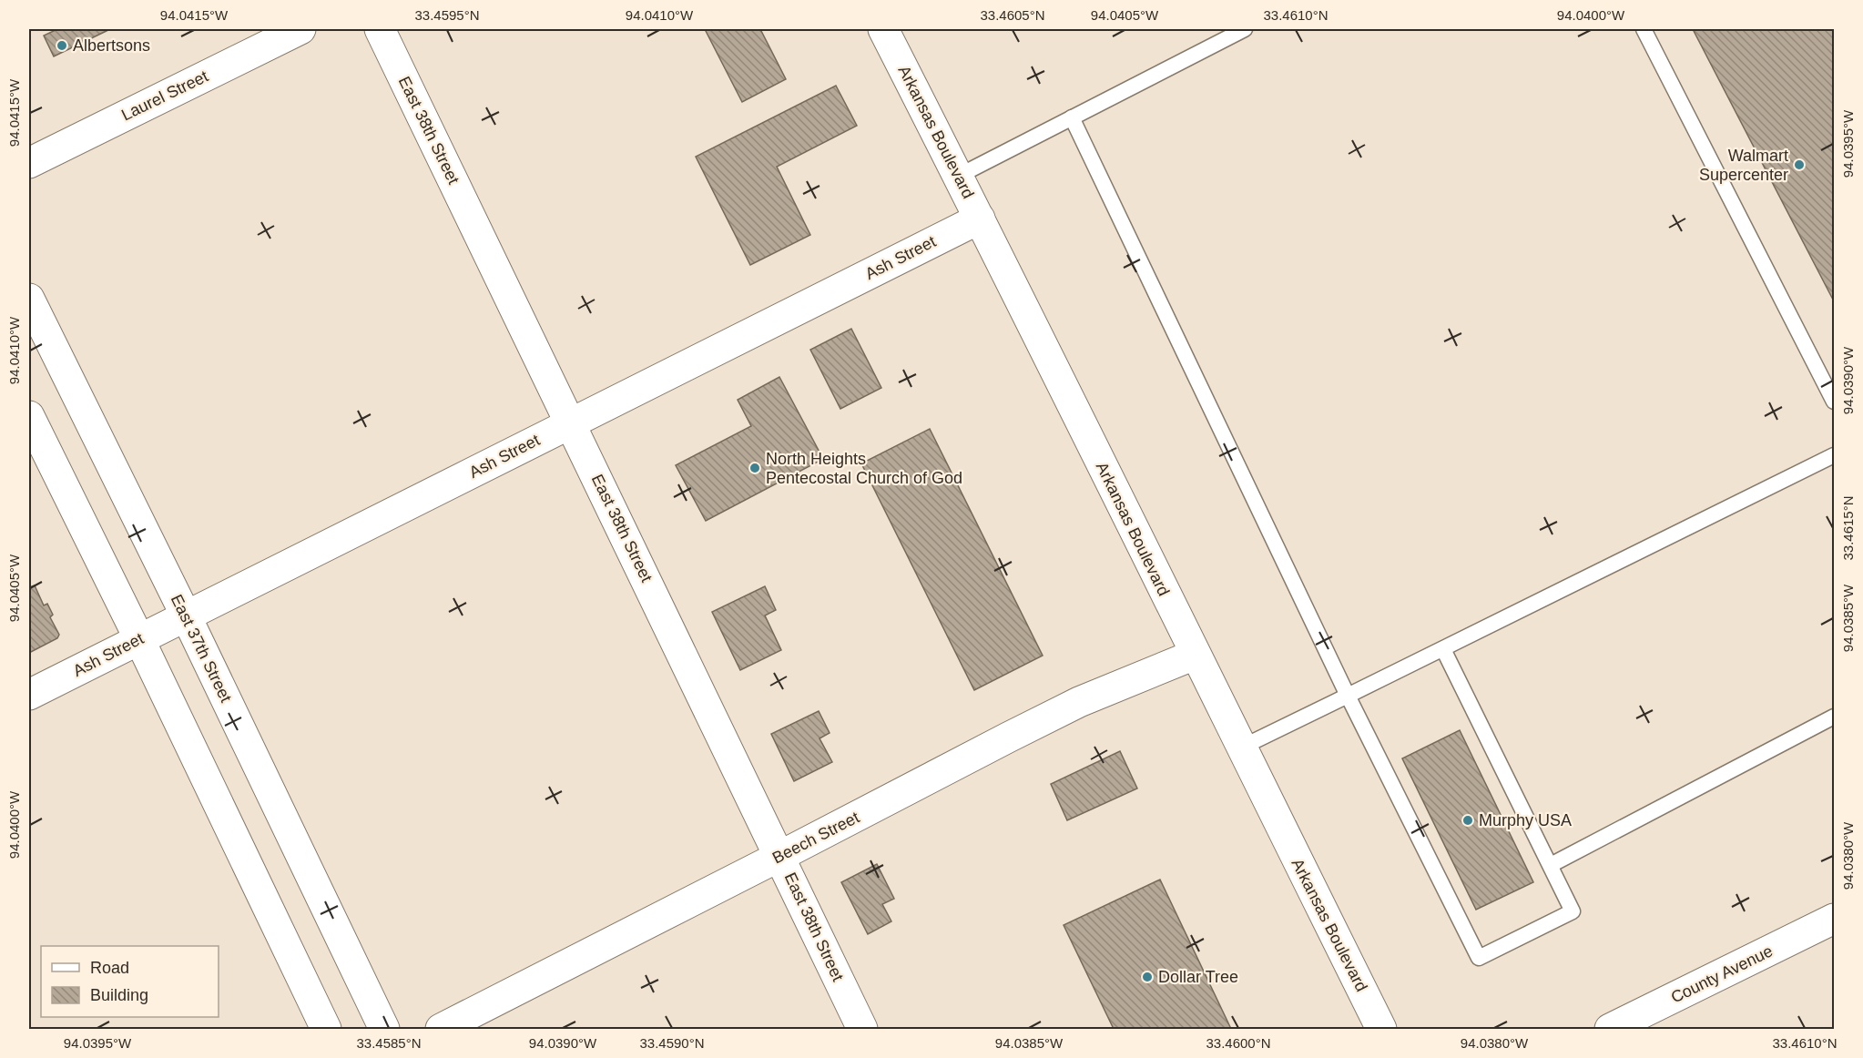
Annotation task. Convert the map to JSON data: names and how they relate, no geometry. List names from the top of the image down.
{
  "streets": {
    "street": [
      "Laurel Street",
      "East 38th Street",
      "Arkansas Boulevard",
      "Ash Street",
      "East 37th Street",
      "Beech Street",
      "County Avenue"
    ]
  },
  "crossings": [
    ["East 38th Street", "Ash Street"],
    ["East 38th Street", "Beech Street"],
    ["Arkansas Boulevard", "Ash Street"],
    ["Arkansas Boulevard", "Beech Street"],
    ["Ash Street", "East 37th Street"]
  ],
  "places": [
    "Albertsons",
    "Walmart Supercenter",
    "North Heights Pentecostal Church of God",
    "Murphy USA",
    "Dollar Tree"
  ],
  "legend": ["Road", "Building"],
  "coordinates": [
    "94.0415°W",
    "33.4595°N",
    "94.0410°W",
    "33.4605°N",
    "94.0405°W",
    "33.4610°N",
    "94.0400°W",
    "94.0395°W",
    "94.0390°W",
    "33.4615°N",
    "94.0385°W",
    "94.0380°W",
    "33.4585°N",
    "33.4590°N",
    "33.4600°N"
  ]
}
